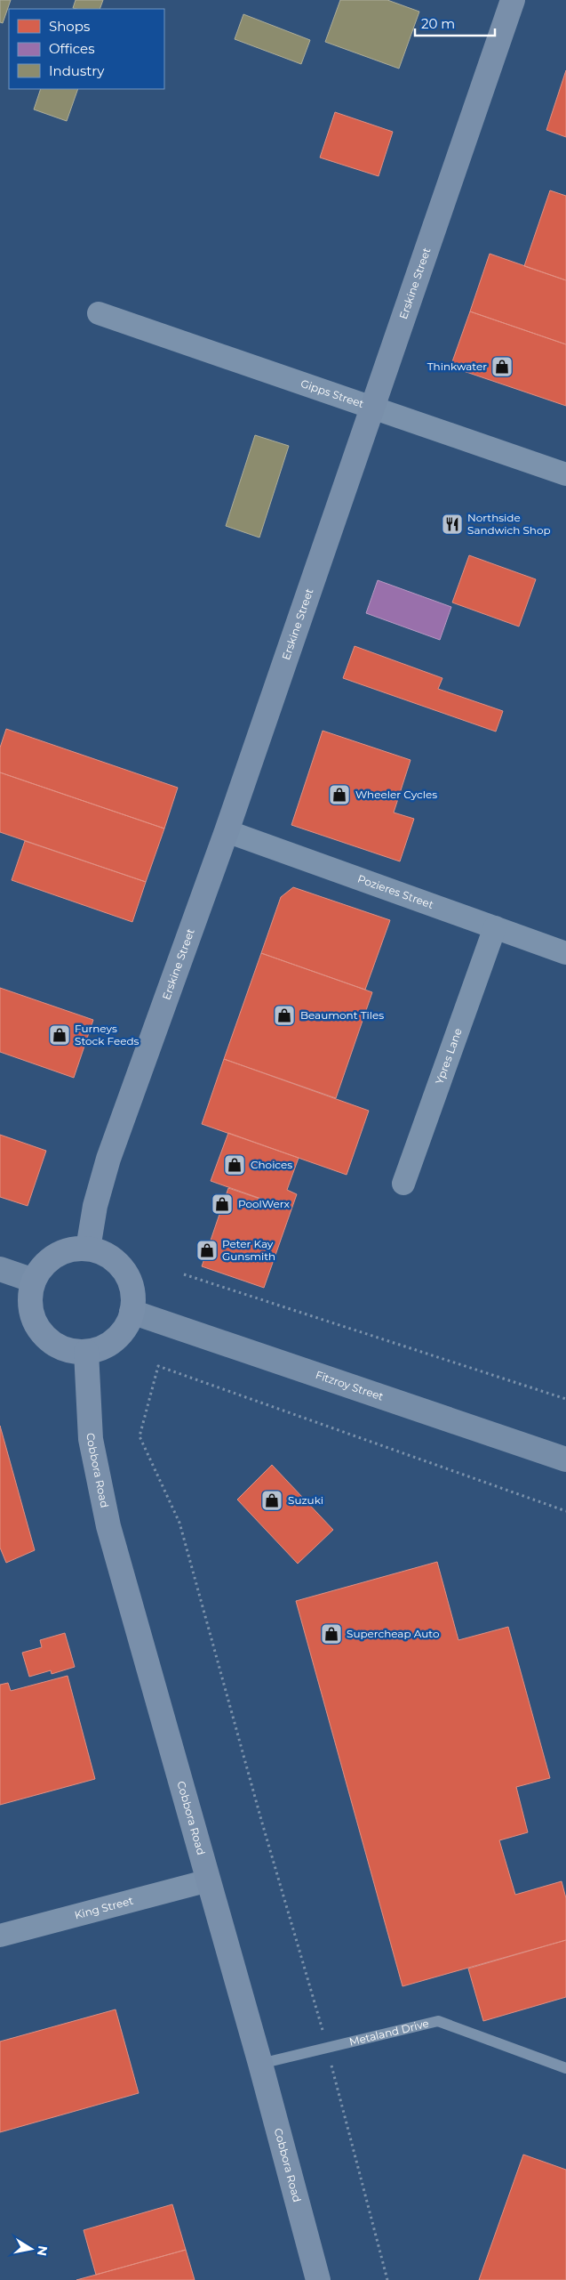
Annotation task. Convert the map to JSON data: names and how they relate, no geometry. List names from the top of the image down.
{
  "streets": {
    "main road": ["Erskine Street", "Cobbora Road"],
    "street": [
      "Gipps Street",
      "Pozieres Street",
      "Ypres Lane",
      "Fitzroy Street",
      "King Street"
    ],
    "lane": ["Metaland Drive"]
  },
  "crossings": [
    ["Erskine Street", "Gipps Street"],
    ["Erskine Street", "Pozieres Street"],
    ["Erskine Street", "Fitzroy Street"],
    ["Erskine Street", "Cobbora Road"],
    ["Pozieres Street", "Ypres Lane"],
    ["Fitzroy Street", "Cobbora Road"],
    ["Cobbora Road", "King Street"],
    ["Cobbora Road", "Metaland Drive"]
  ],
  "places": {
    "shop": [
      "Thinkwater",
      "Wheeler Cycles",
      "Beaumont Tiles",
      "Furneys Stock Feeds",
      "Choices",
      "PoolWerx",
      "Peter Kay Gunsmith",
      "Suzuki",
      "Supercheap Auto"
    ],
    "restaurant": ["Northside Sandwich Shop"]
  },
  "legend": ["Shops", "Offices", "Industry"],
  "scale_bar": "20 m",
  "north": "right"
}
